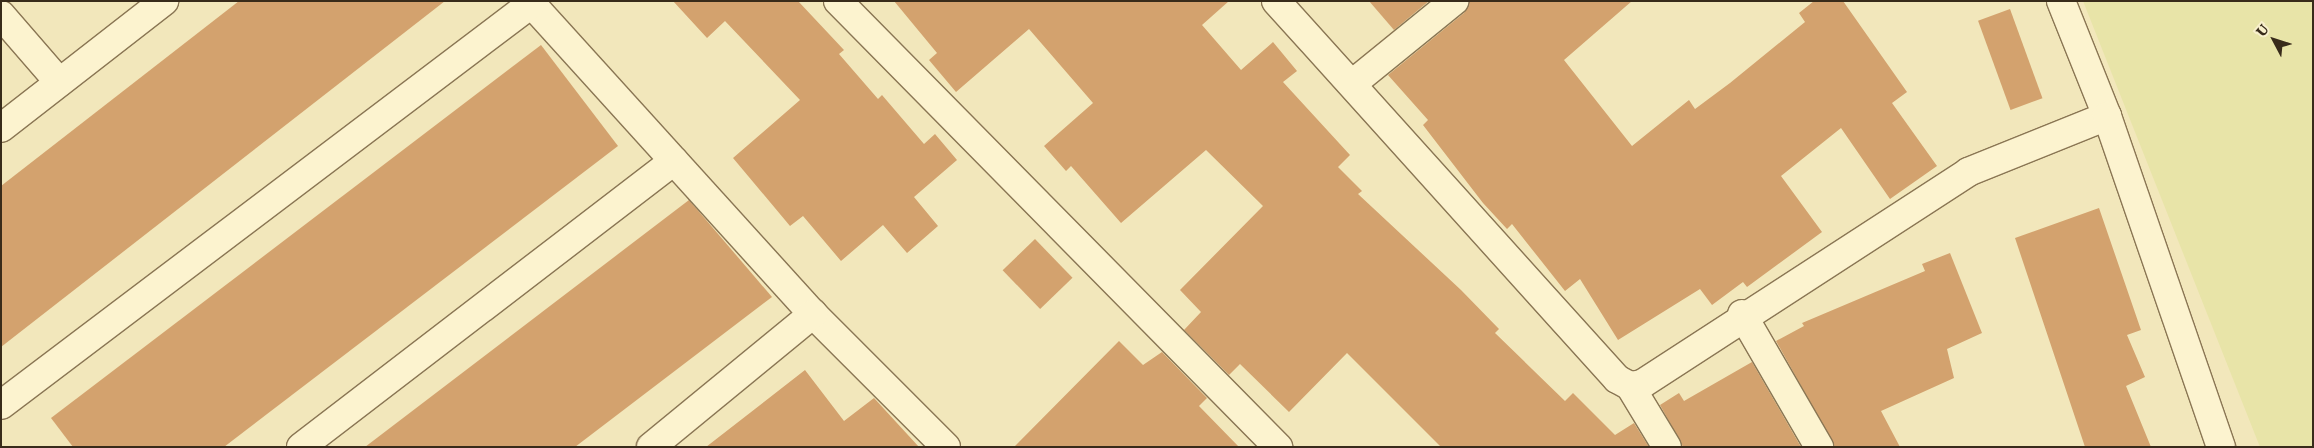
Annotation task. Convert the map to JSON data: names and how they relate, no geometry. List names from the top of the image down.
{
  "north": "top left"
}
